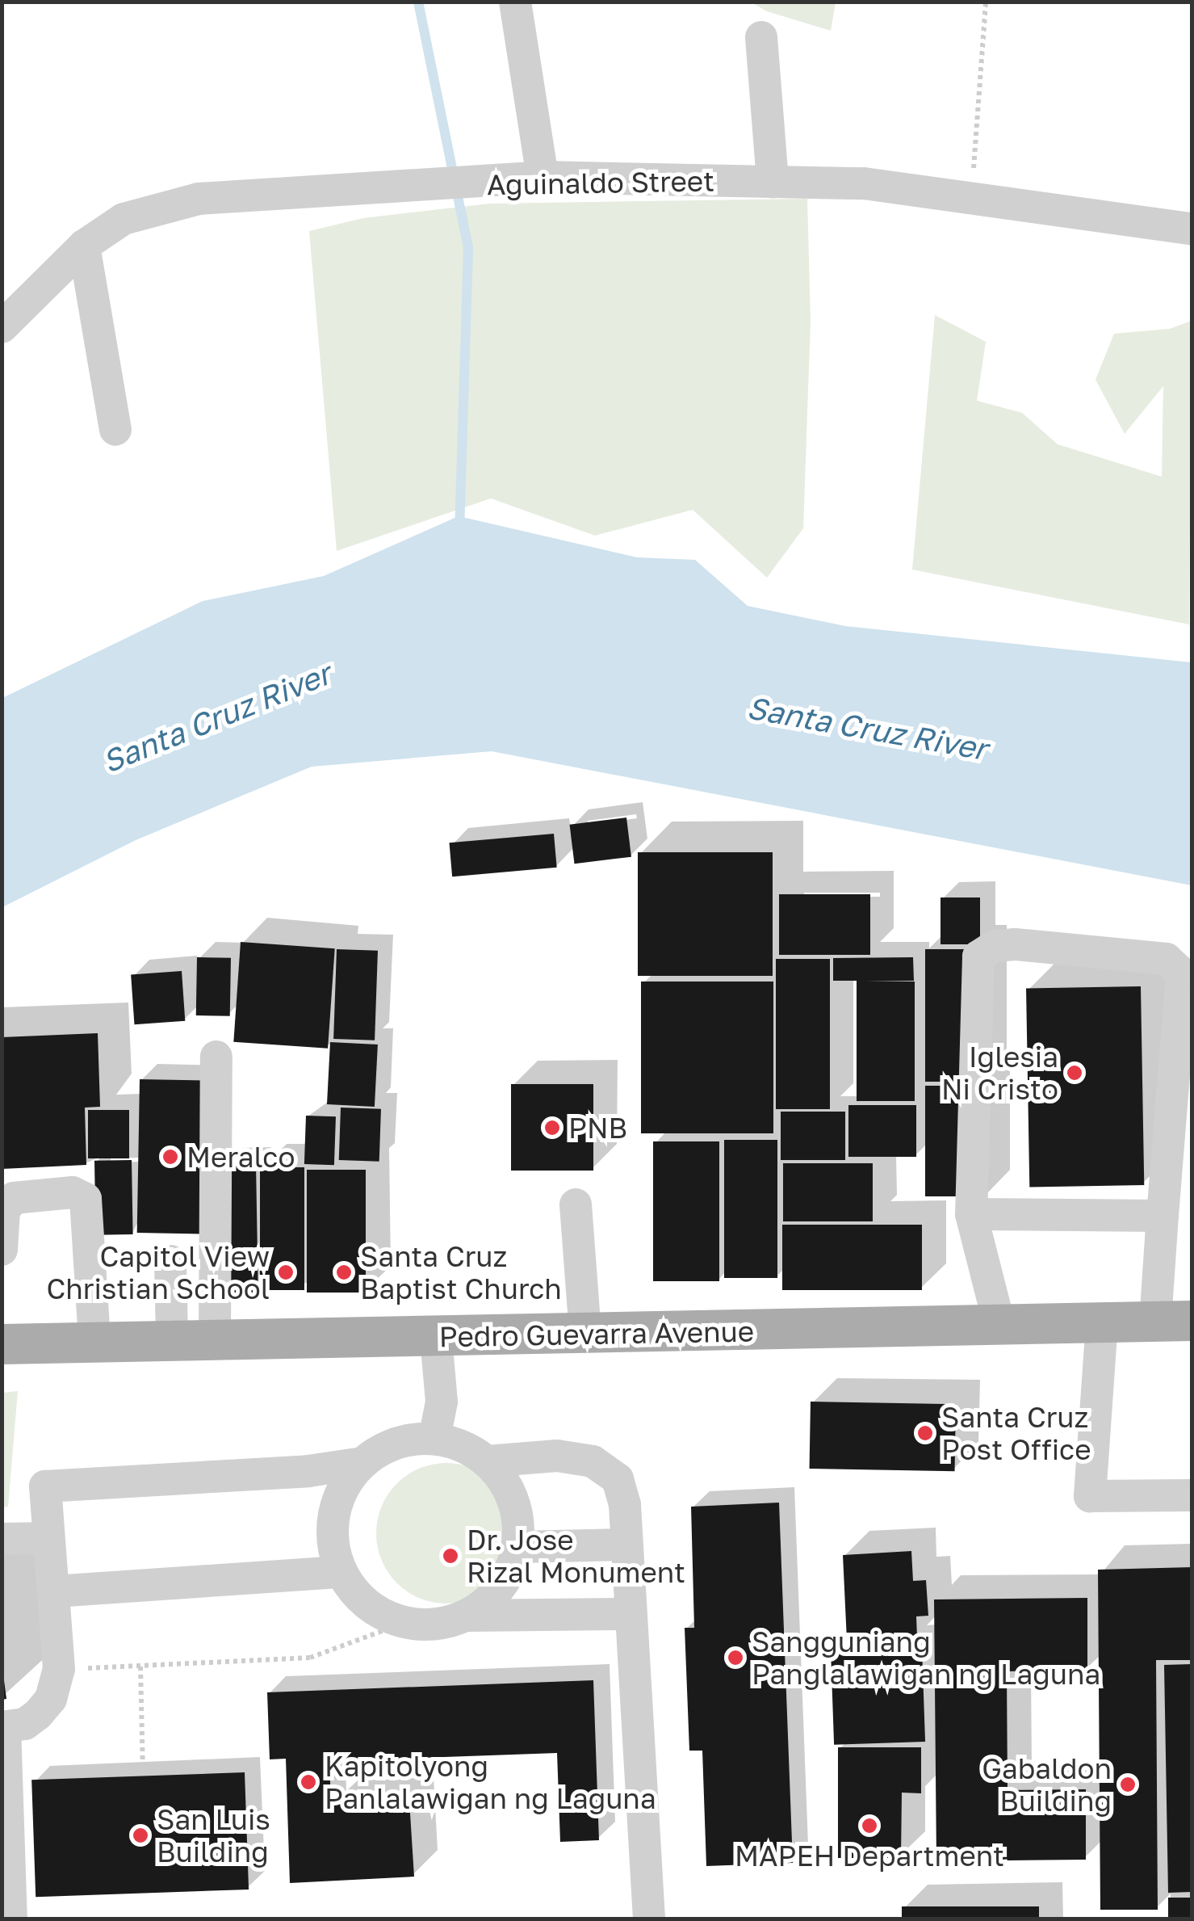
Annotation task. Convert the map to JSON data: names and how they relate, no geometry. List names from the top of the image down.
{
  "streets": {
    "main road": ["Pedro Guevarra Avenue"],
    "street": ["Aguinaldo Street"]
  },
  "water": ["Santa Cruz River"],
  "places": [
    "Iglesia Ni Cristo",
    "PNB",
    "Meralco",
    "Capitol View Christian School",
    "Santa Cruz Baptist Church",
    "Santa Cruz Post Office",
    "Dr. Jose Rizal Monument",
    "Sangguniang Panglalawigan ng Laguna",
    "Kapitolyong Panlalawigan ng Laguna",
    "Gabaldon Building",
    "MAPEH Department",
    "San Luis Building"
  ]
}
